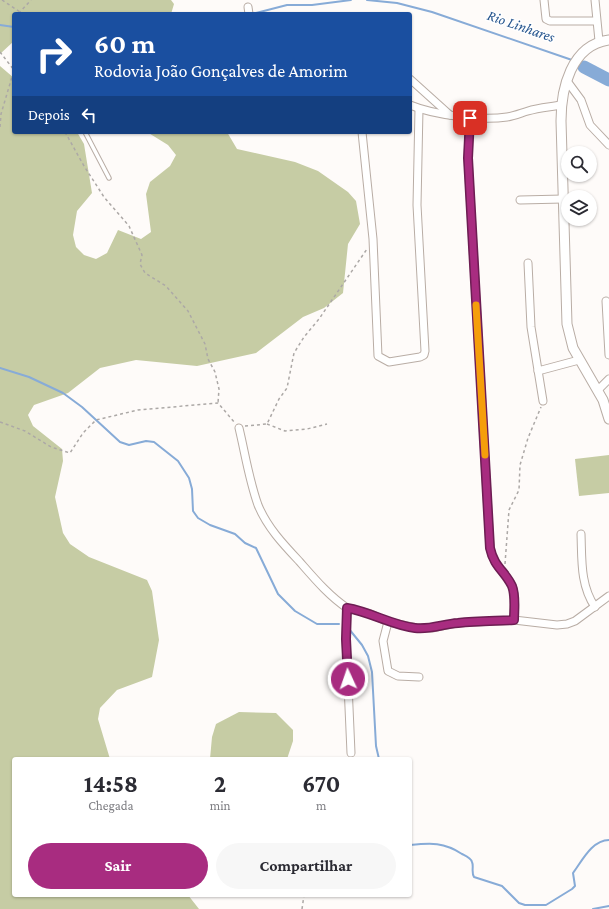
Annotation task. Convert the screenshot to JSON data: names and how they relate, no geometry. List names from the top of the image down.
{
  "water": ["Rio Linhares"],
  "page": {
    "turn": ["60 m", "Rodovia João Gonçalves de Amorim"],
    "then": "Depois",
    "eta": [
      "14:58",
      "Chegada",
      "2",
      "min",
      "670",
      "m"
    ],
    "buttons": ["Sair", "Compartilhar"]
  }
}
